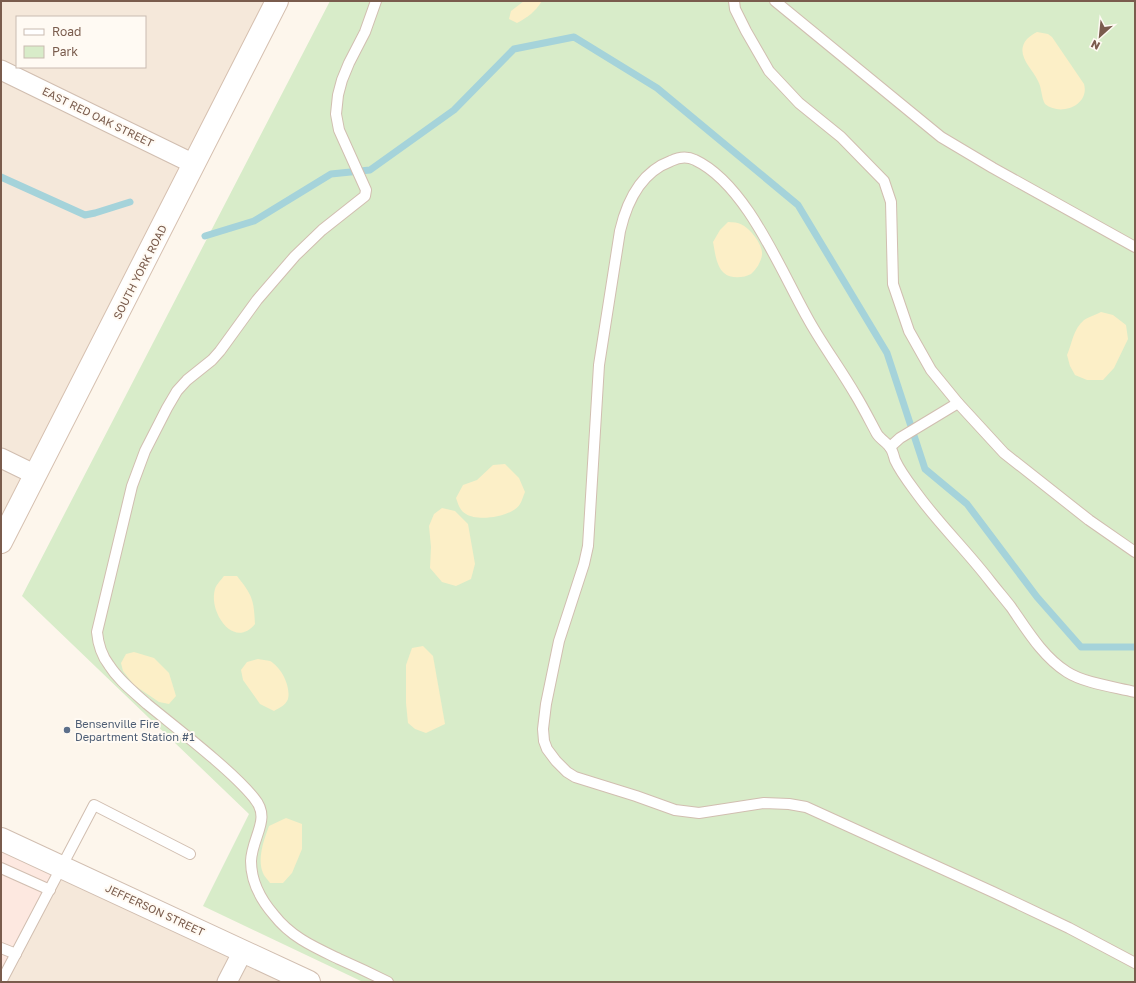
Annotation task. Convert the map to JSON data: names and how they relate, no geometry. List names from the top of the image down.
{
  "streets": {
    "main road": ["SOUTH YORK ROAD", "JEFFERSON STREET"],
    "street": ["EAST RED OAK STREET"]
  },
  "crossings": [
    ["EAST RED OAK STREET", "SOUTH YORK ROAD"]
  ],
  "places": ["Bensenville Fire Department Station #1"],
  "legend": ["Road", "Park"],
  "north": "bottom left"
}
